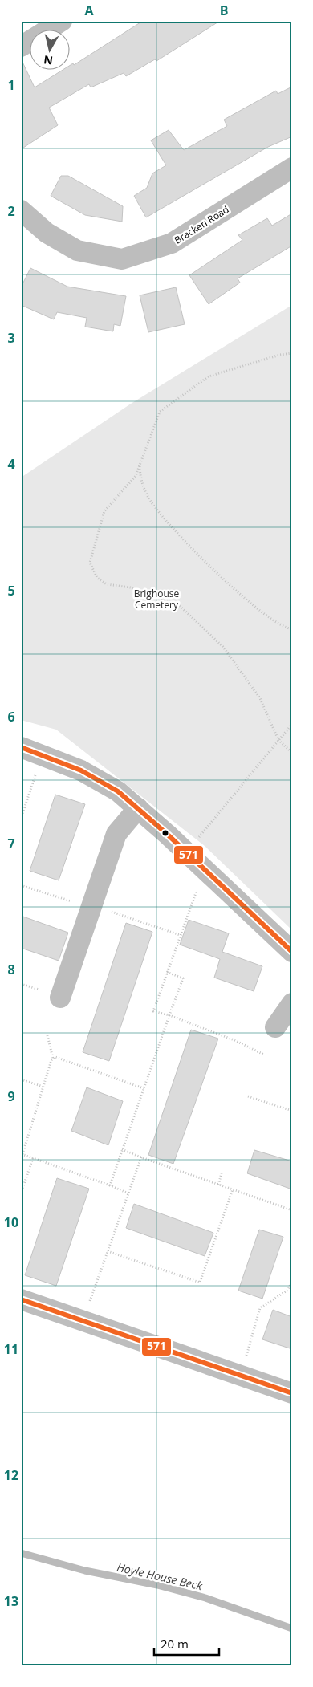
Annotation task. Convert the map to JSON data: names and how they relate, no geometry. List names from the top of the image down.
{
  "streets": {
    "street": ["Bracken Road"]
  },
  "water": ["Hoyle House Beck"],
  "parks": ["Brighouse Cemetery"],
  "lines": ["transit line 571"],
  "scale_bar": "20 m",
  "north": "bottom",
  "grid": {
    "columns": ["A", "B"],
    "rows": [
      "1",
      "2",
      "3",
      "4",
      "5",
      "6",
      "7",
      "8",
      "9",
      "10",
      "11",
      "12",
      "13"
    ]
  }
}
